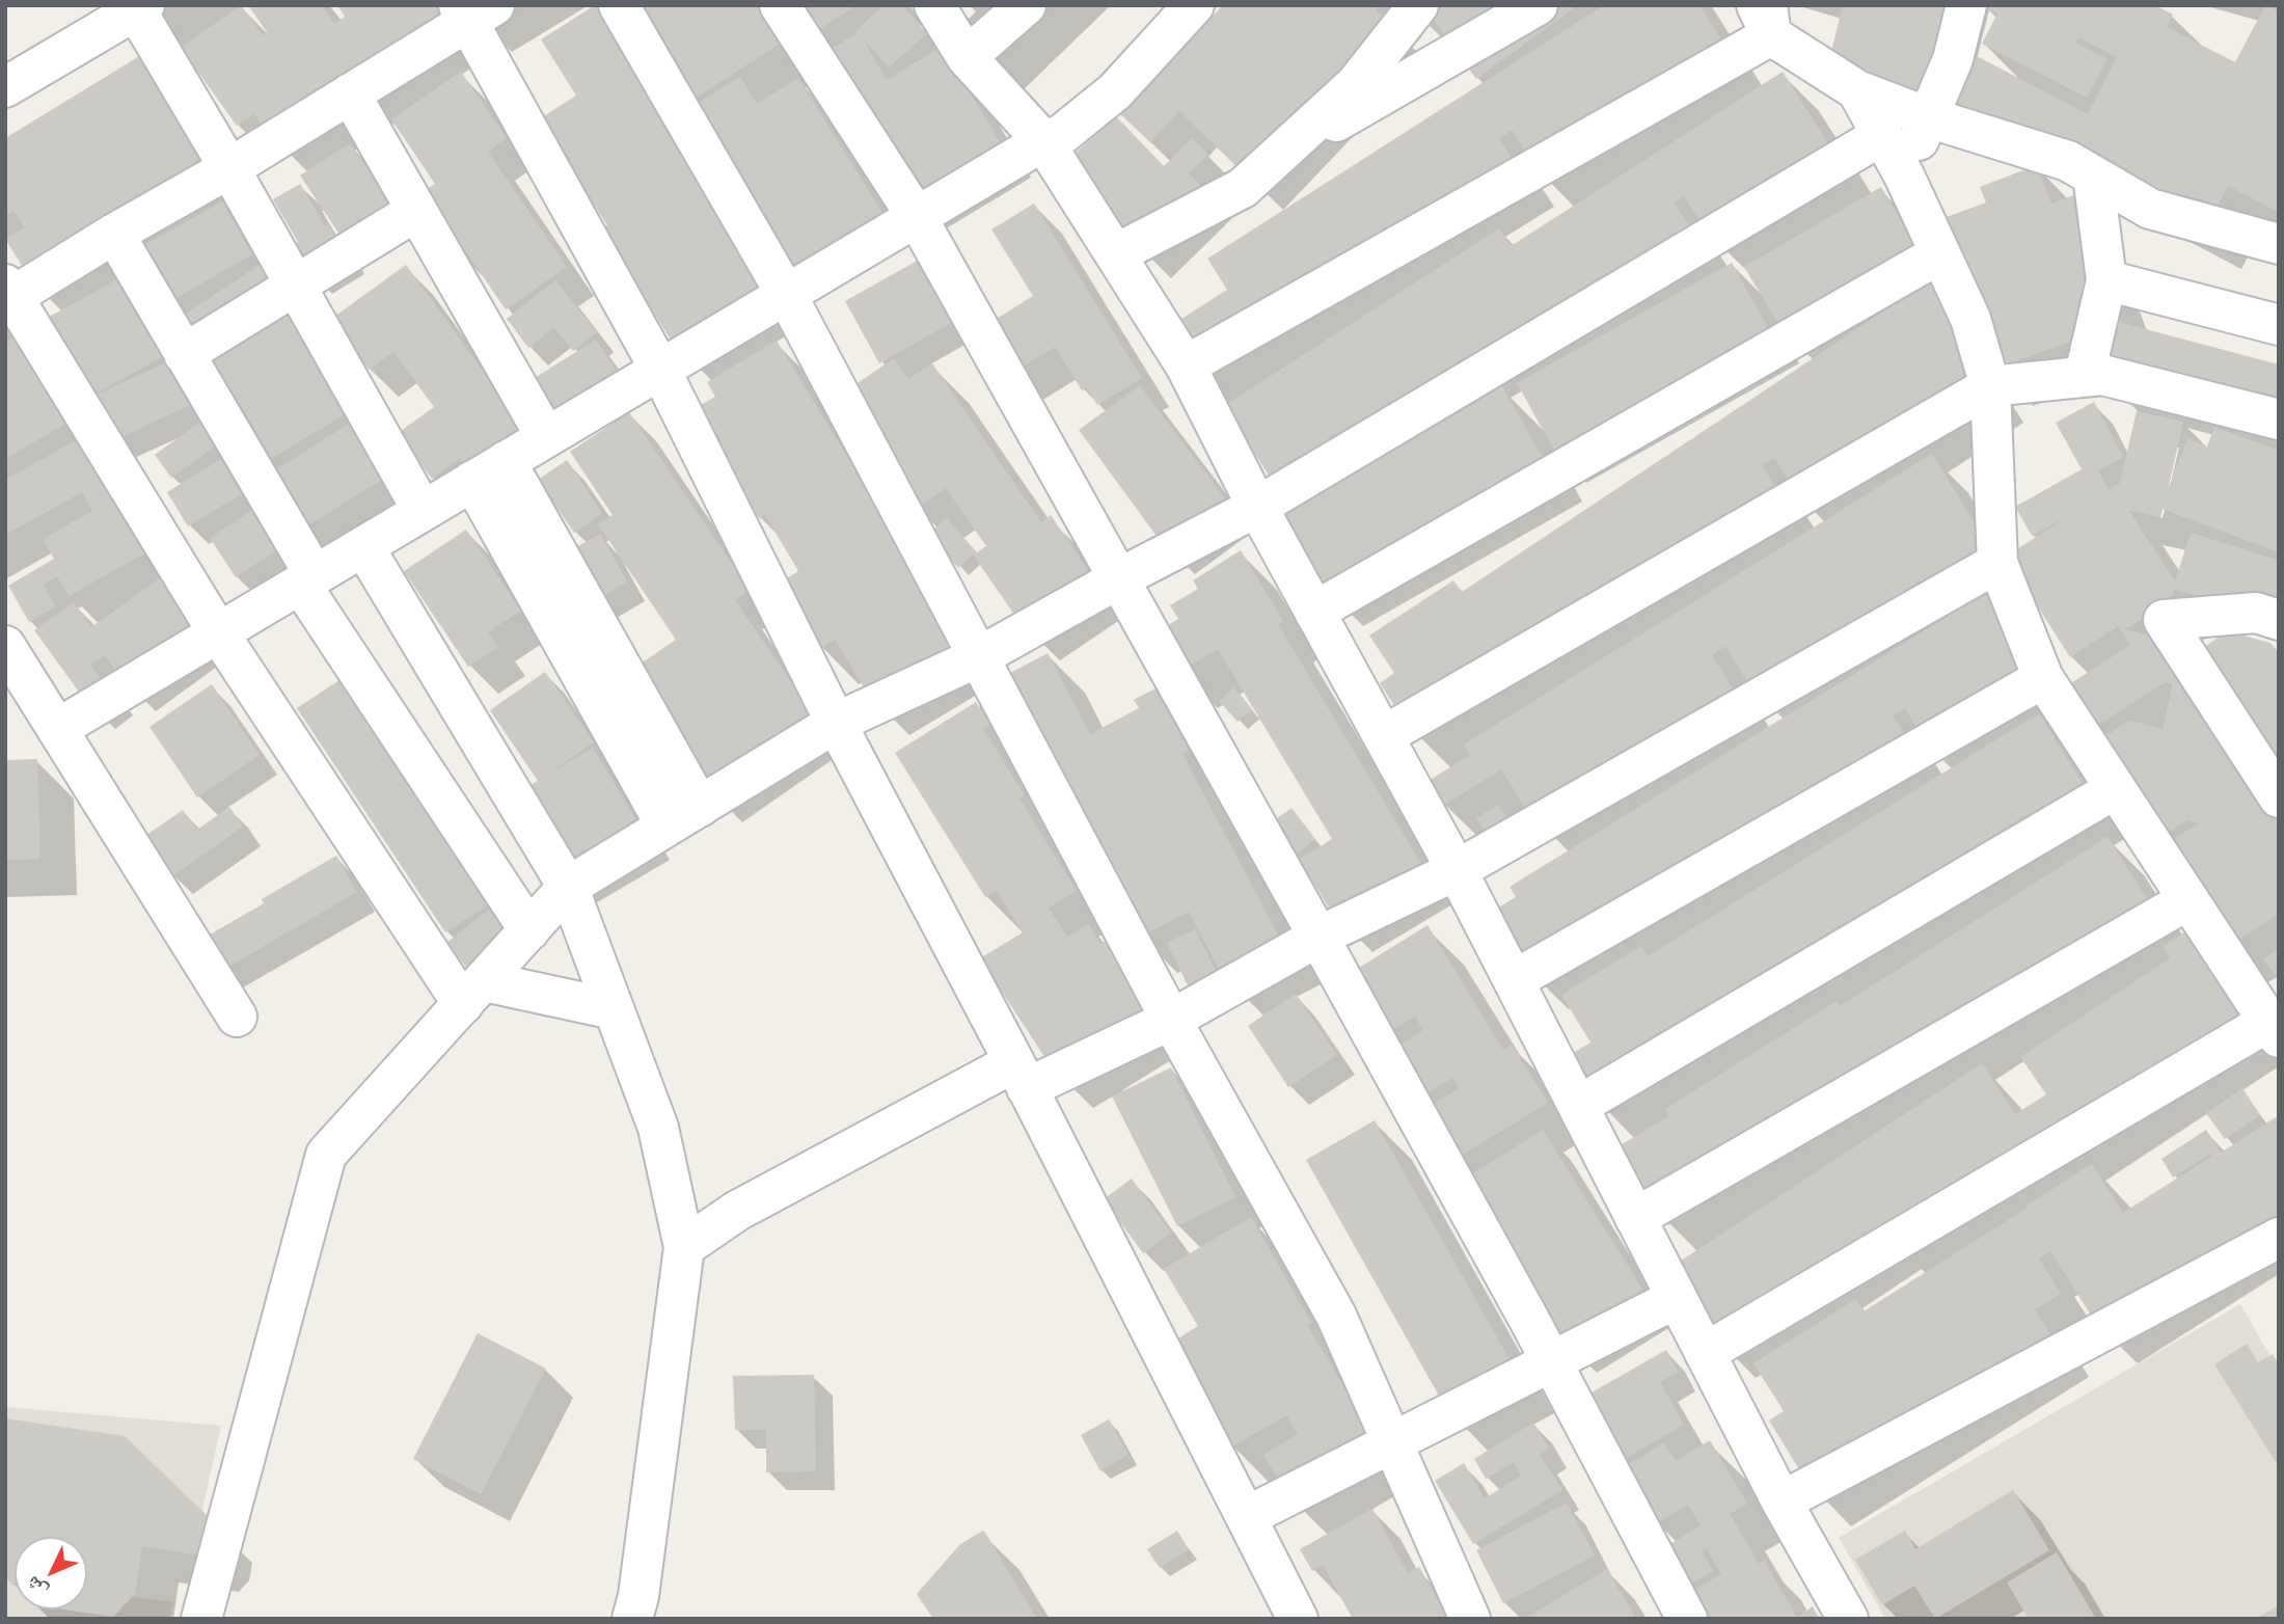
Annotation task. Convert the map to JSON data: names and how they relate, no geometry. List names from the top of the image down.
{
  "north": "bottom left"
}
